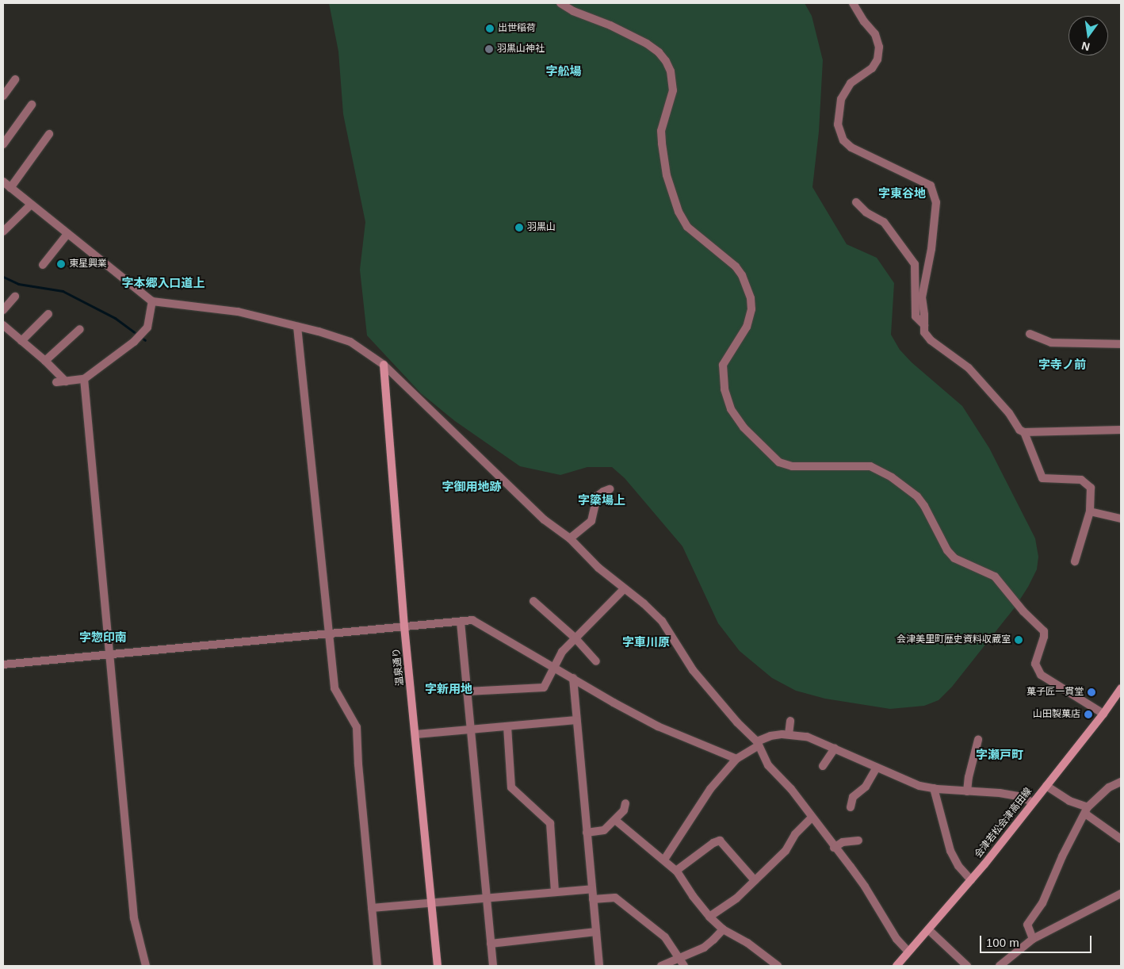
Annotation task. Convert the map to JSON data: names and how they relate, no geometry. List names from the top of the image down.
{
  "streets": {
    "street": ["温泉通り", "会津若松会津高田線"]
  },
  "districts": [
    "字舩場",
    "字東谷地",
    "字本郷入口道上",
    "字寺ノ前",
    "字御用地跡",
    "字簗場上",
    "字惣印南",
    "字車川原",
    "字新用地",
    "字瀬戸町"
  ],
  "places": [
    "出世稲荷",
    "羽黒山神社",
    "羽黒山",
    "東星興業",
    "会津美里町歴史資料収蔵室",
    "菓子匠一貫堂",
    "山田製菓店"
  ],
  "scale_bar": "100 m",
  "north": "bottom"
}
